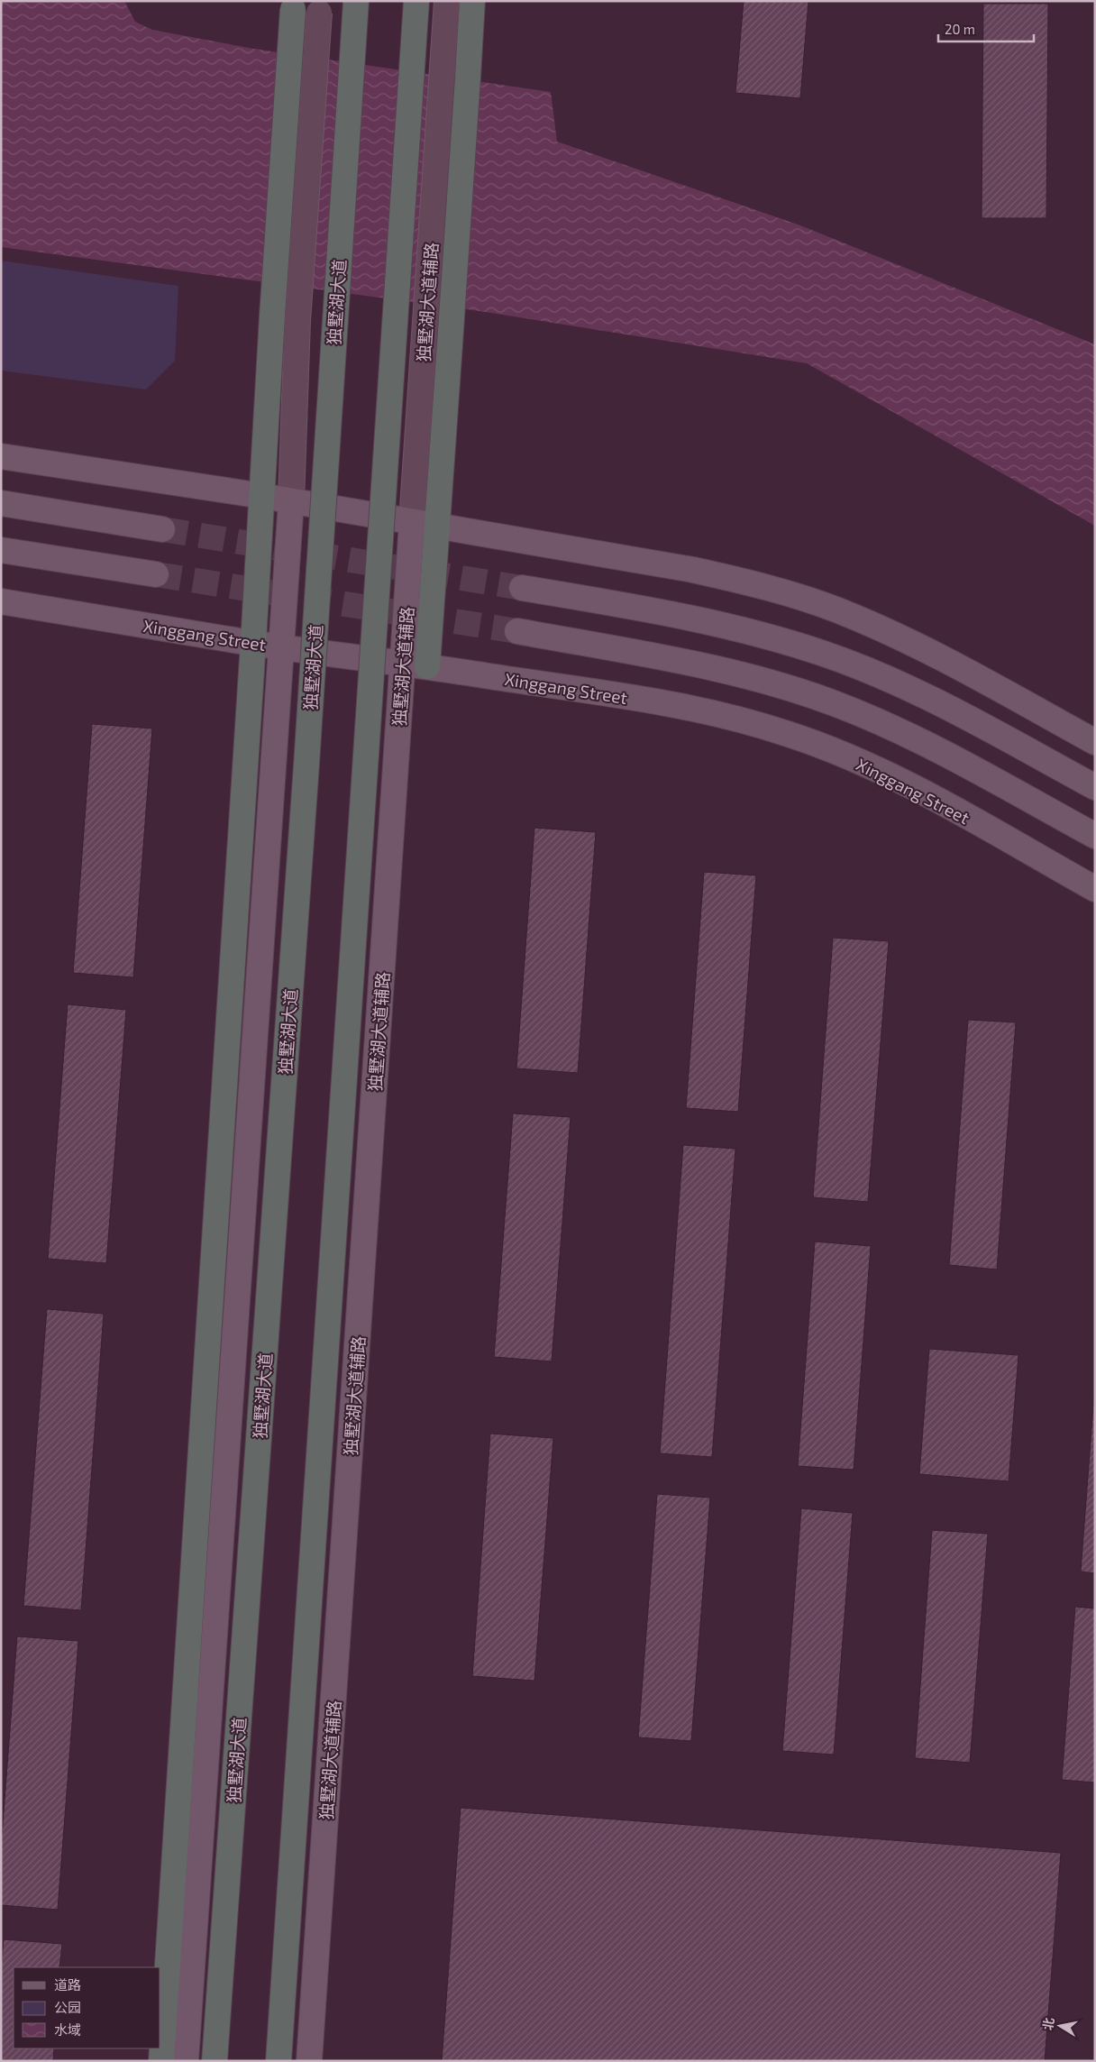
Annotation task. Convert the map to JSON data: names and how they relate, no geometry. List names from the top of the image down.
{
  "streets": {
    "highway": ["独墅湖大道"],
    "main road": ["独墅湖大道辅路", "Xinggang Street"]
  },
  "crossings": [
    ["独墅湖大道辅路", "Xinggang Street"]
  ],
  "legend": ["道路", "公园", "水域"],
  "scale_bar": "20 m",
  "north": "left"
}
